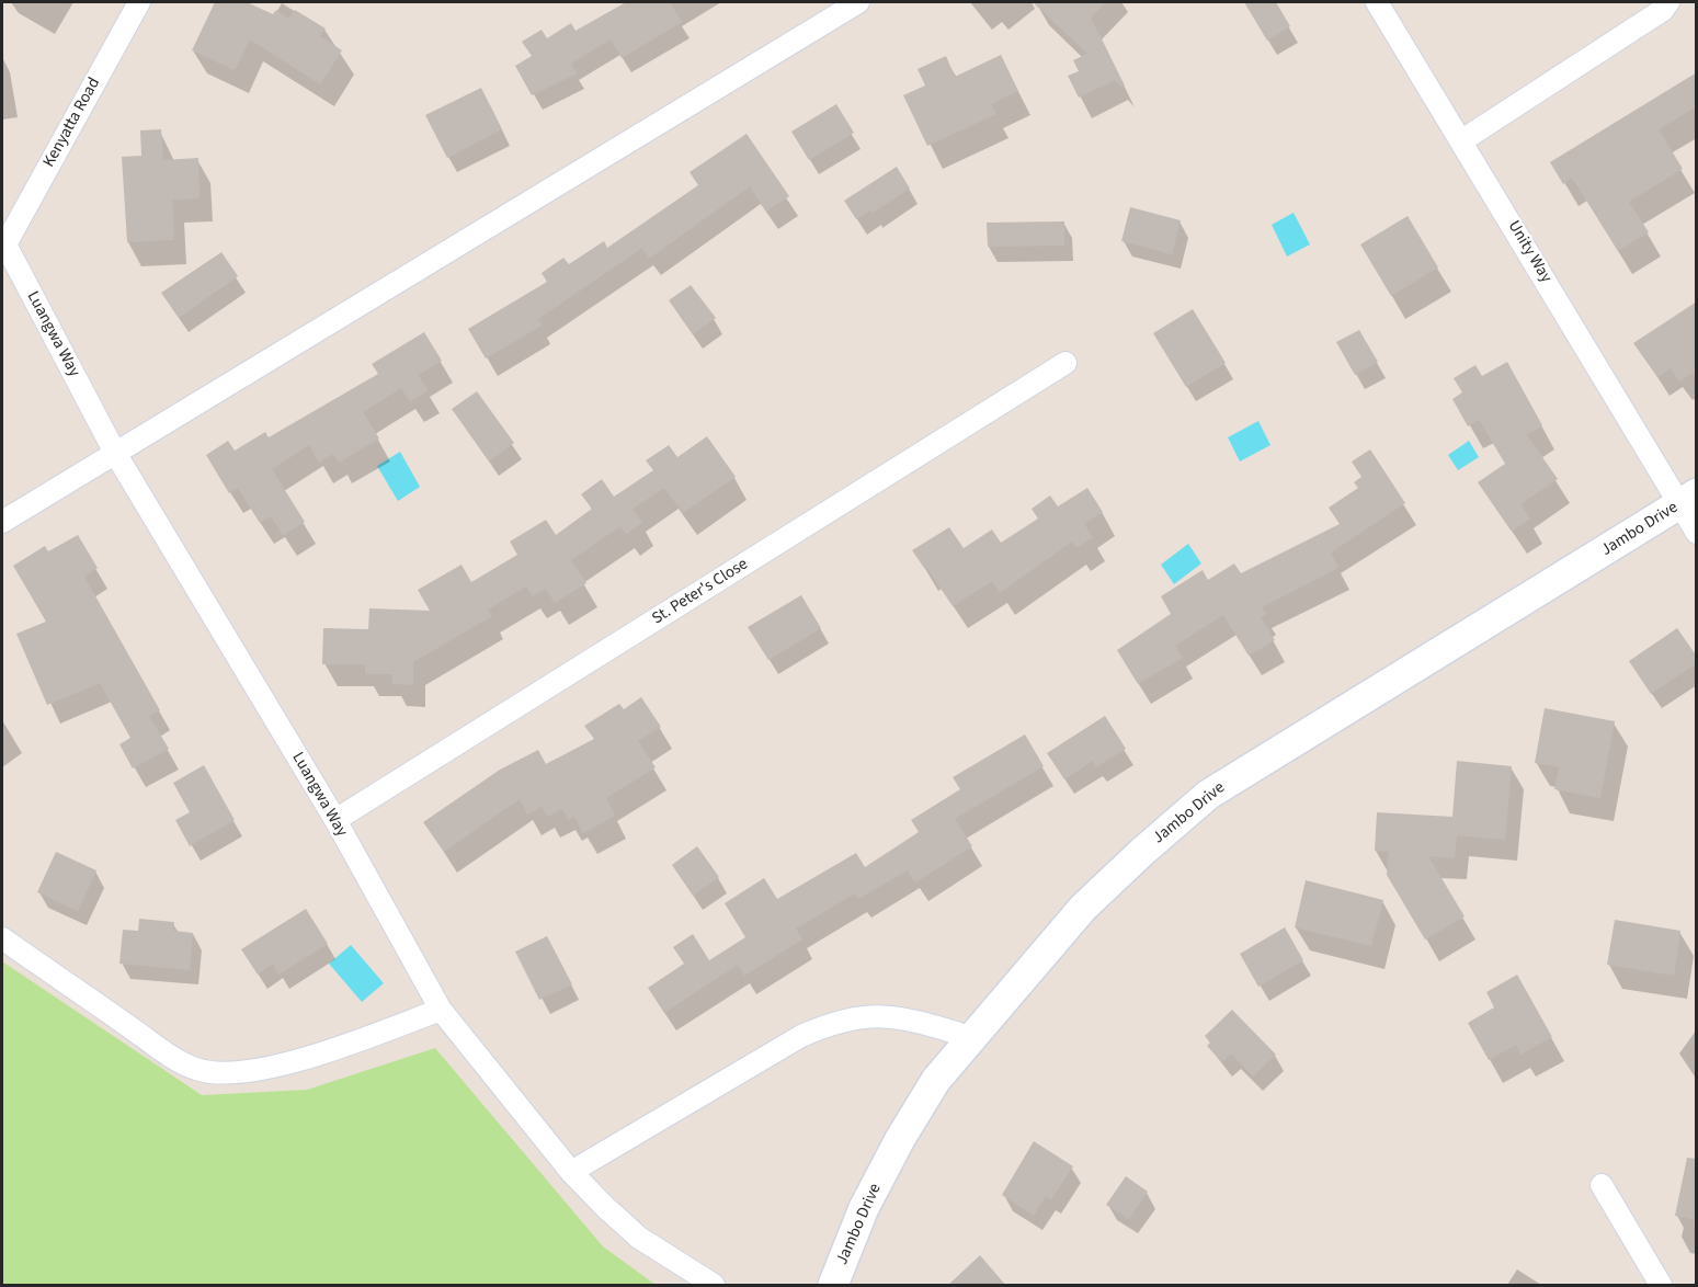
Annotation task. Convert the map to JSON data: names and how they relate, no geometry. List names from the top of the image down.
{
  "streets": {
    "main road": ["Jambo Drive"],
    "street": [
      "Kenyatta Road",
      "Unity Way",
      "Luangwa Way",
      "St. Peter's Close"
    ]
  },
  "crossings": [
    ["Kenyatta Road", "Luangwa Way"],
    ["Unity Way", "Jambo Drive"],
    ["Luangwa Way", "St. Peter's Close"]
  ]
}
